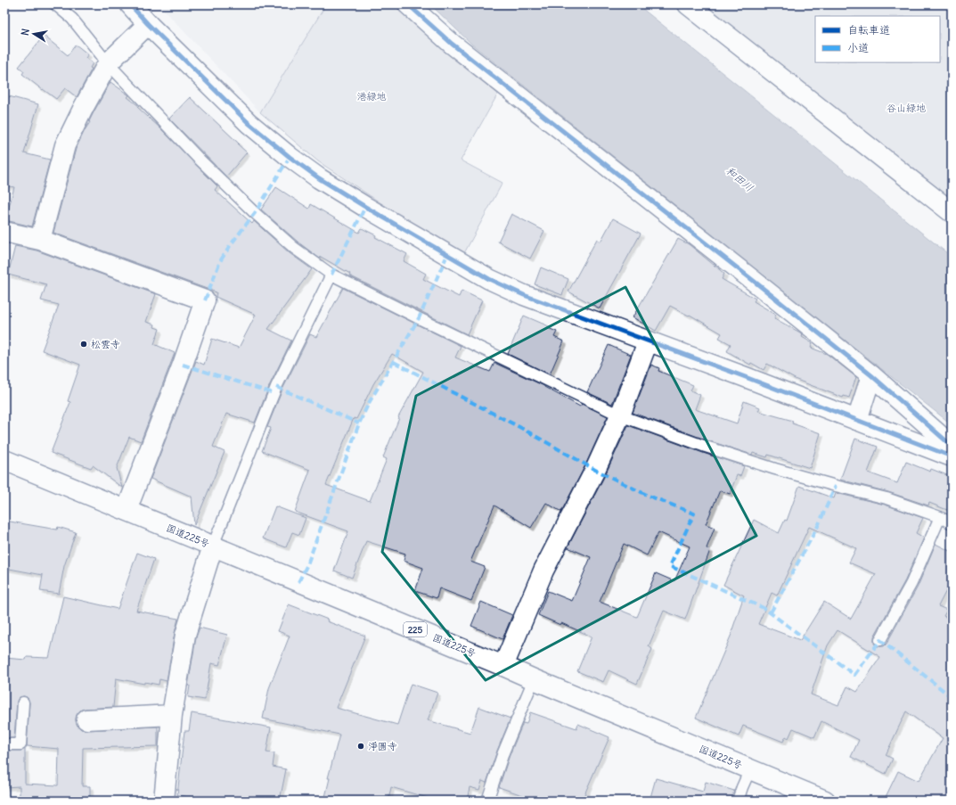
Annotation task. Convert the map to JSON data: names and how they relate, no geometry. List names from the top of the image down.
{
  "streets": {
    "main road": ["国道225号", "225"]
  },
  "water": ["和田川"],
  "parks": ["港緑地", "谷山緑地"],
  "places": ["松雲寺", "淨圓寺"],
  "legend": ["自転車道", "小道"],
  "north": "left"
}
